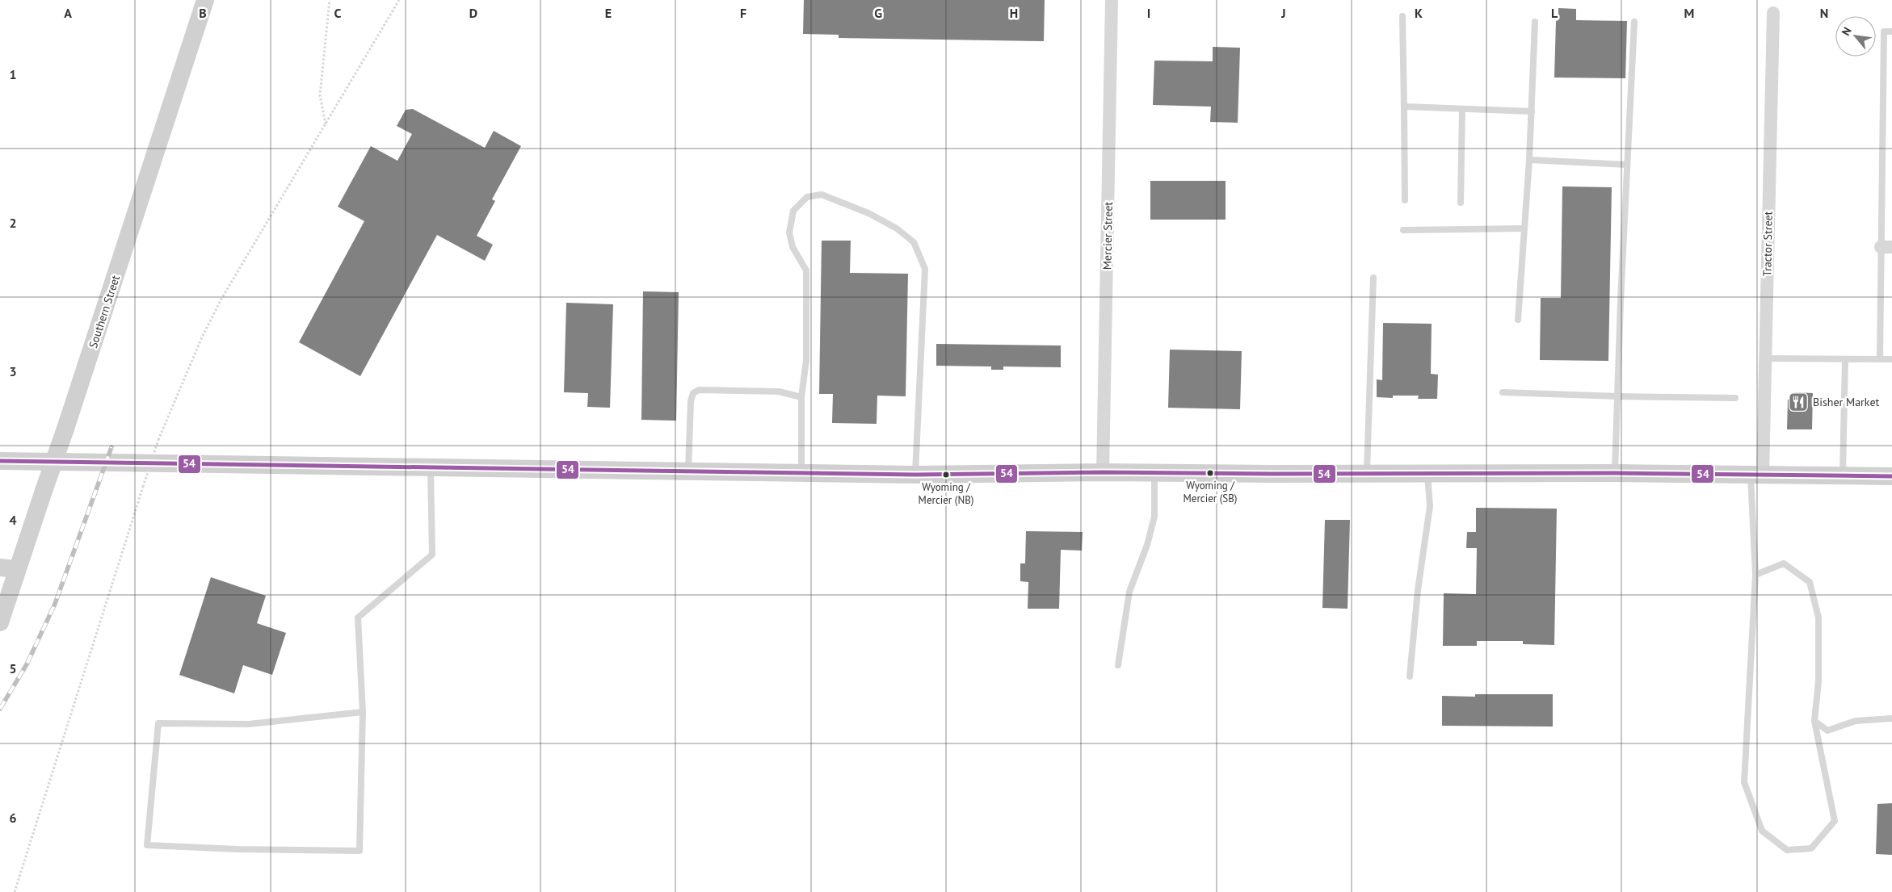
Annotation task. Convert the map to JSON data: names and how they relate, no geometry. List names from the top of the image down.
{
  "streets": {
    "main road": ["Southern Street"],
    "street": ["Mercier Street", "Tractor Street"]
  },
  "places": {
    "restaurant": ["Bisher Market"],
    "other": ["Wyoming / Mercier (SB)", "Wyoming / Mercier (NB)"]
  },
  "lines": ["transit line 54"],
  "north": "top left",
  "grid": {
    "columns": [
      "A",
      "B",
      "C",
      "D",
      "E",
      "F",
      "G",
      "H",
      "I",
      "J",
      "K",
      "L",
      "M",
      "N"
    ],
    "rows": [
      "1",
      "2",
      "3",
      "4",
      "5",
      "6"
    ]
  }
}
